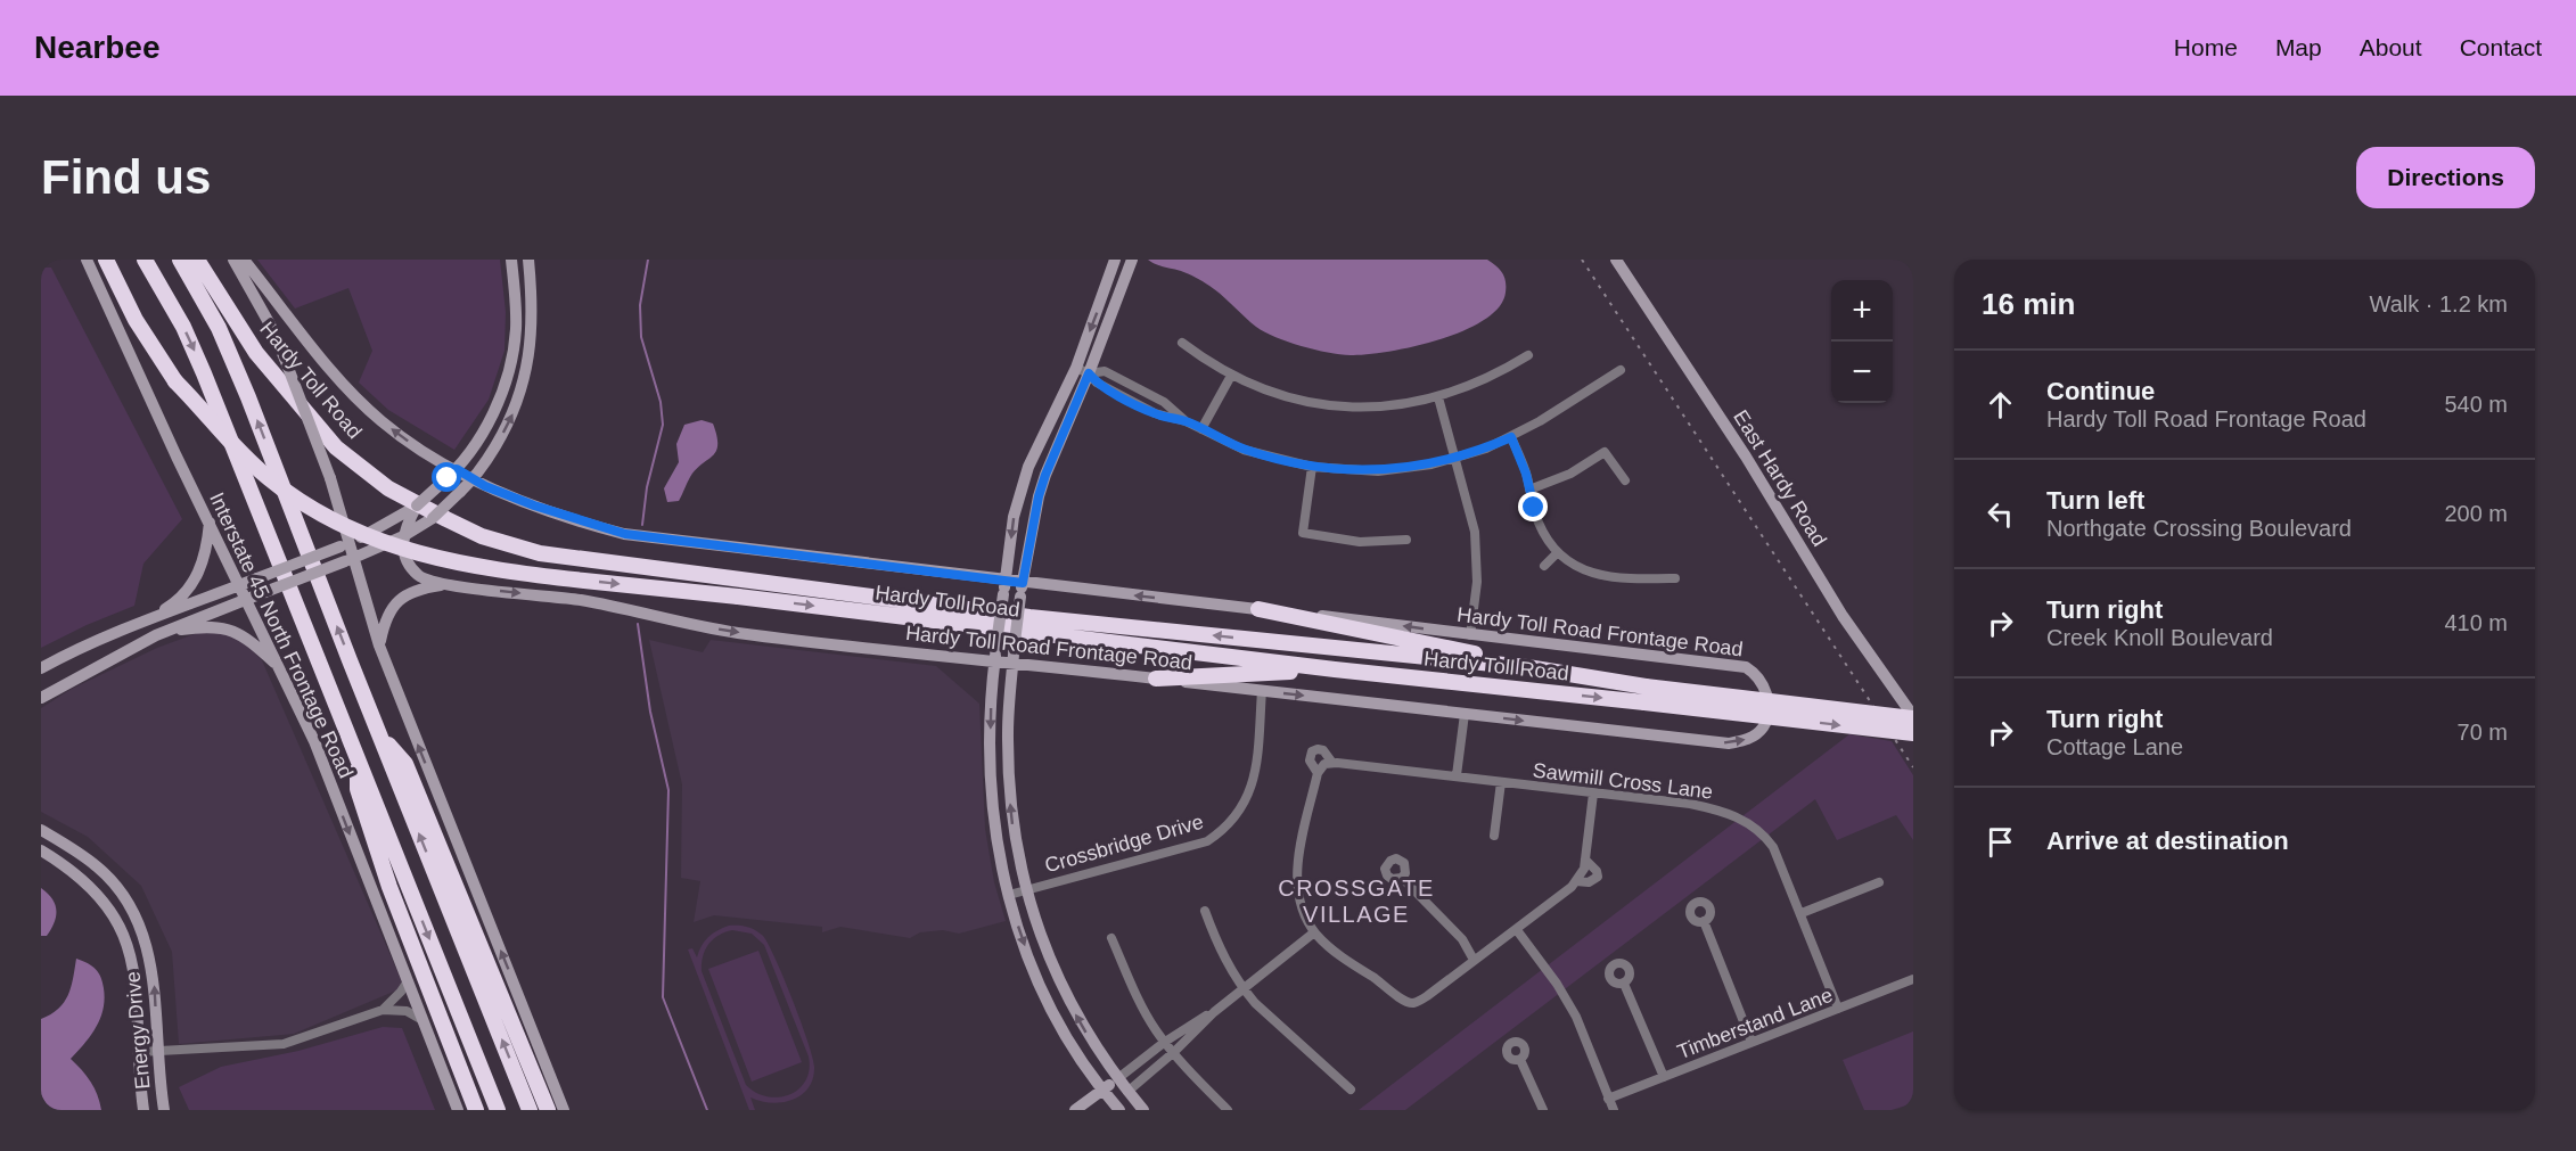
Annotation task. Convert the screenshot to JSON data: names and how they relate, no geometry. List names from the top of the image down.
{
  "streets": {
    "highway": ["Hardy Toll Road"],
    "main road": [
      "East Hardy Road",
      "Hardy Toll Road Frontage Road",
      "Interstate 45 North Frontage Road",
      "Energy Drive"
    ],
    "street": ["Sawmill Cross Lane", "Crossbridge Drive", "Timberstand Lane"]
  },
  "crossings": [
    ["Hardy Toll Road", "East Hardy Road"],
    ["Hardy Toll Road Frontage Road", "Crossbridge Drive"],
    ["Sawmill Cross Lane", "Timberstand Lane"]
  ],
  "districts": ["CROSSGATE VILLAGE"],
  "page": {
    "header": "Nearbee",
    "nav": [
      "Home",
      "Map",
      "About",
      "Contact"
    ],
    "buttons": "Directions",
    "title": "Find us",
    "heading": ["16 min", "Walk · 1.2 km"],
    "map_buttons": ["+", "−"],
    "list": [
      ["Continue", "Hardy Toll Road Frontage Road", "540 m"],
      ["Turn left", "Northgate Crossing Boulevard", "200 m"],
      ["Turn right", "Creek Knoll Boulevard", "410 m"],
      ["Turn right", "Cottage Lane", "70 m"],
      "Arrive at destination"
    ]
  }
}
